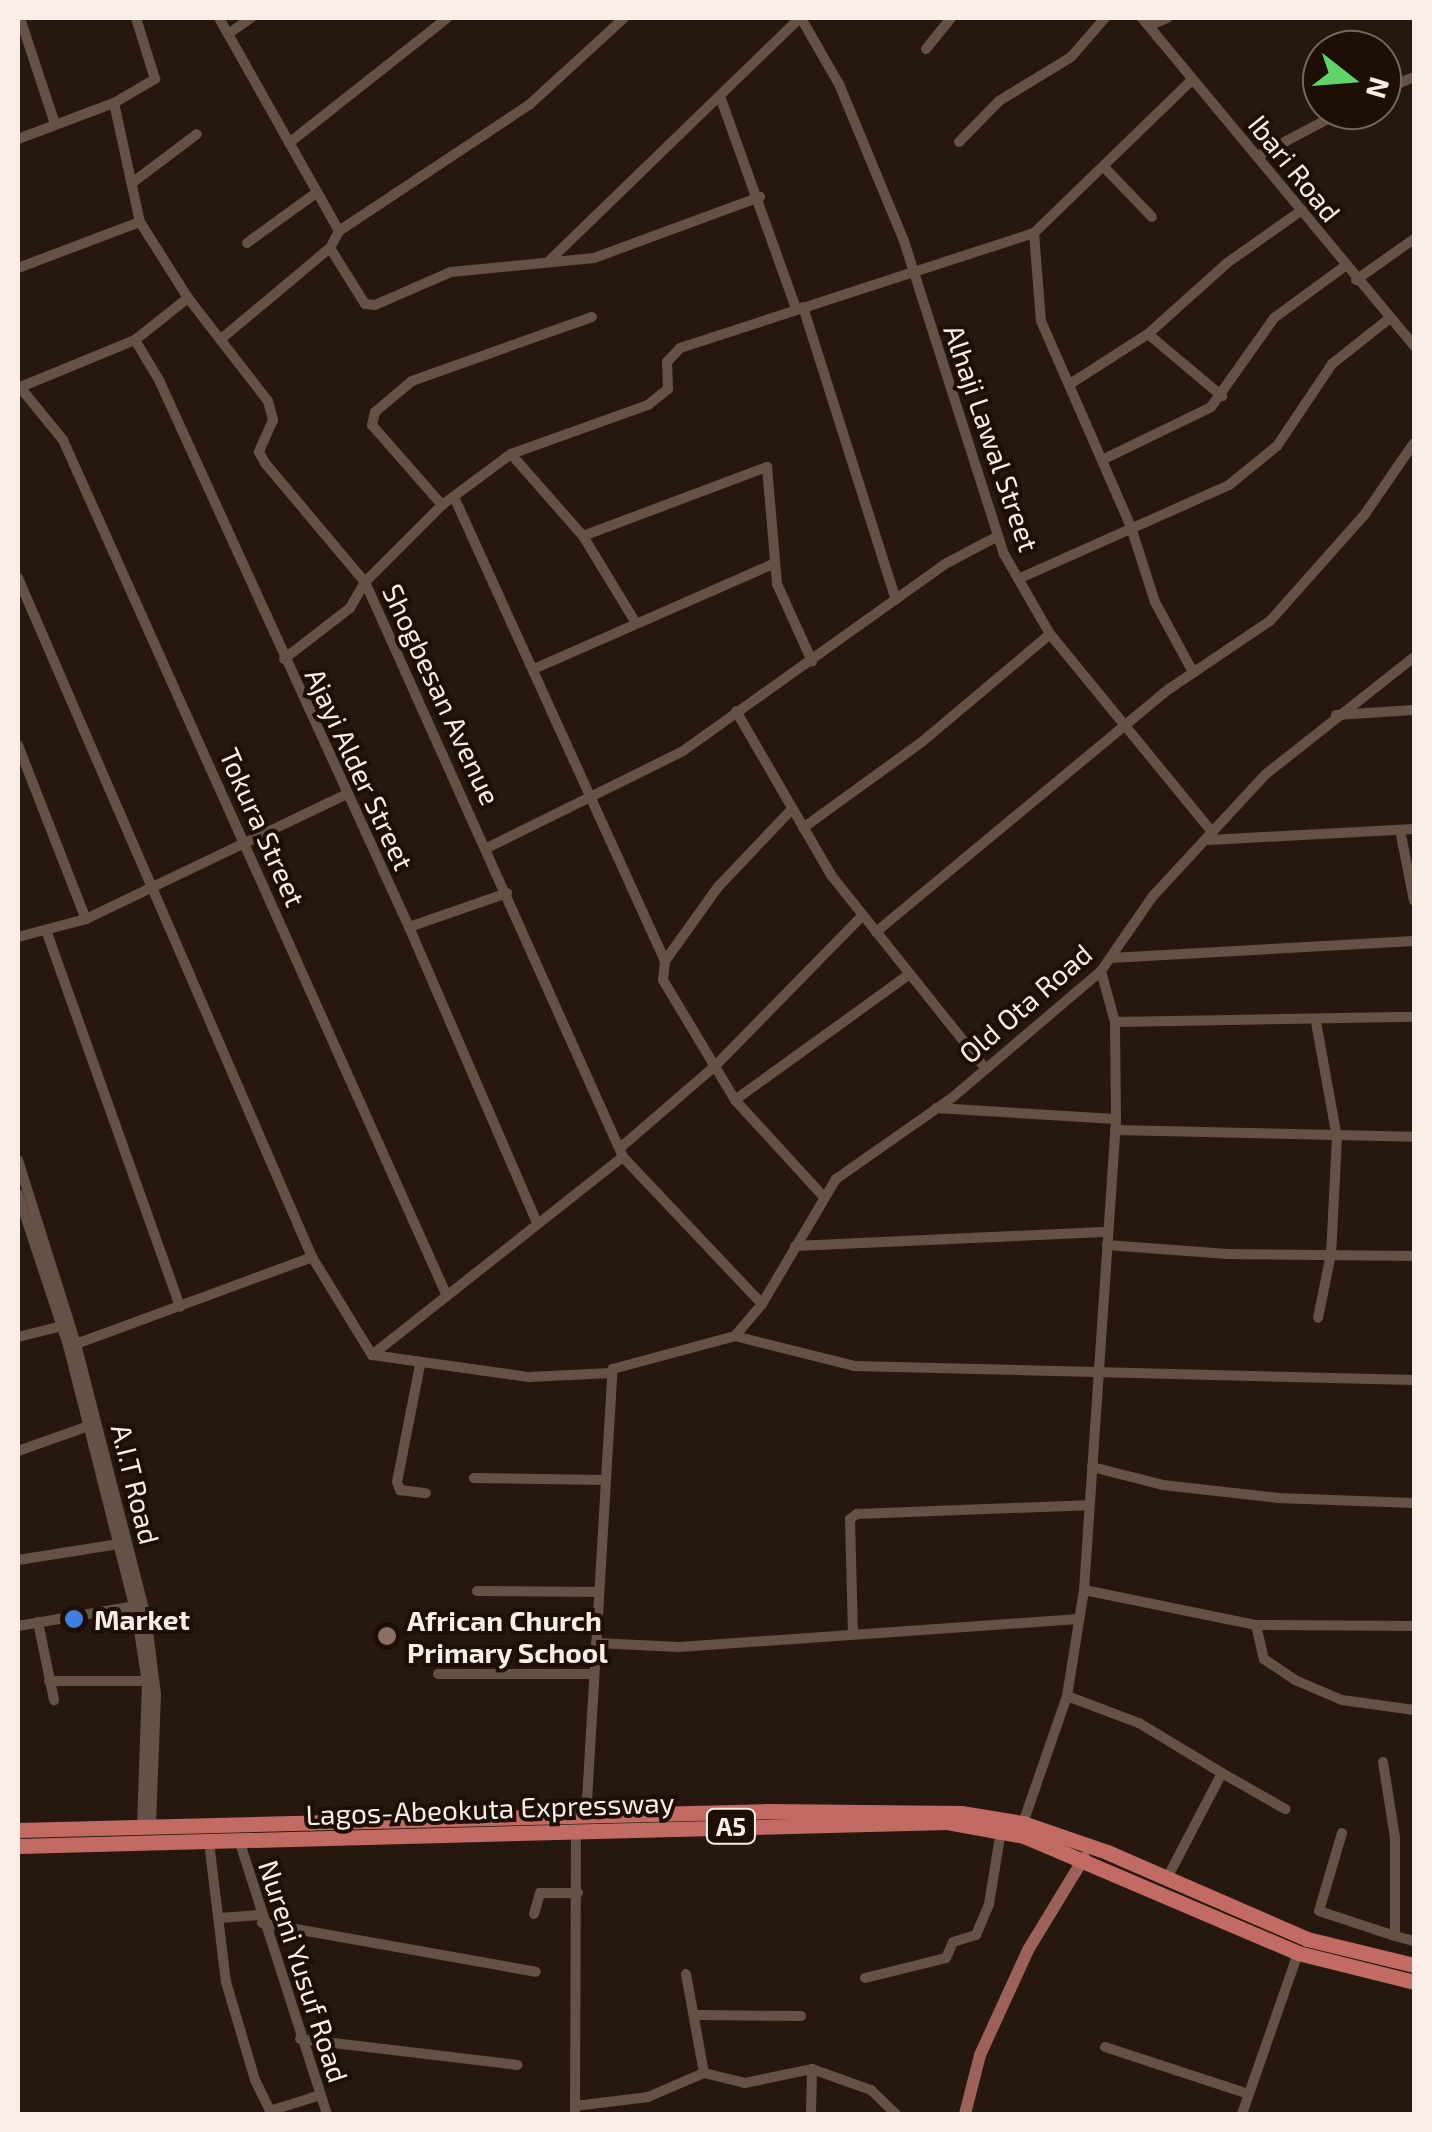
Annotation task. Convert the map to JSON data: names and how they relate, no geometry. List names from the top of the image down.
{
  "streets": {
    "highway": ["Lagos-Abeokuta Expressway", "A5"],
    "street": [
      "Ibari Road",
      "Alhaji Lawal Street",
      "Shogbesan Avenue",
      "Ajayi Alder Street",
      "Tokura Street",
      "Old Ota Road",
      "A.I.T Road",
      "Nureni Yusuf Road"
    ]
  },
  "crossings": [
    ["Alhaji Lawal Street", "Old Ota Road"],
    ["Shogbesan Avenue", "Old Ota Road"],
    ["A.I.T Road", "Lagos-Abeokuta Expressway"],
    ["Lagos-Abeokuta Expressway", "Nureni Yusuf Road"]
  ],
  "places": ["Market", "African Church Primary School"],
  "north": "right"
}
